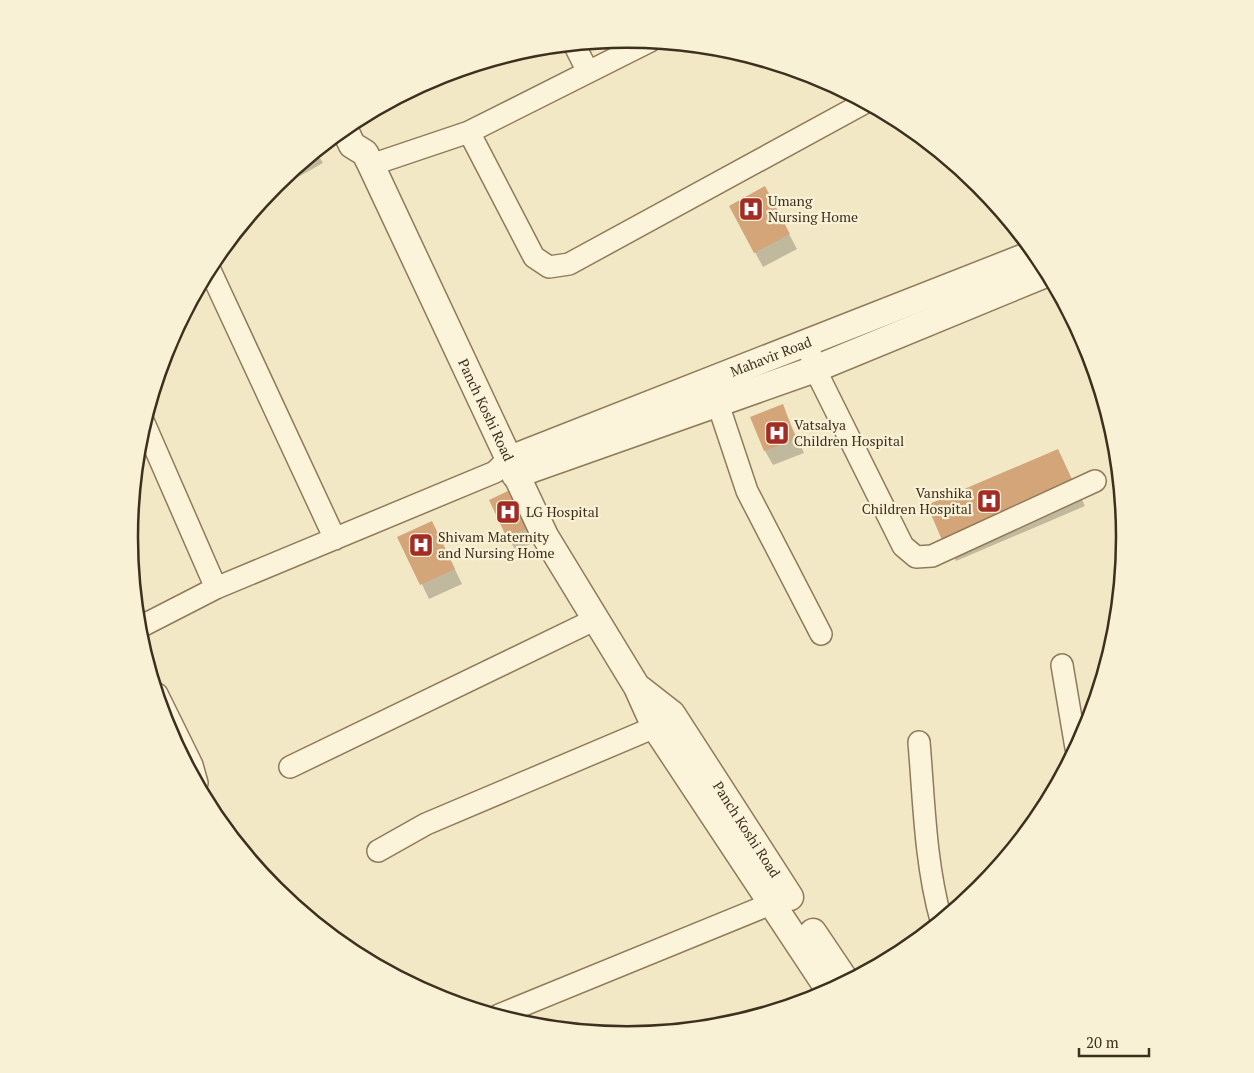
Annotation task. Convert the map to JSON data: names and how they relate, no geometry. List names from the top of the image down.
{
  "streets": {
    "street": ["Mahavir Road", "Panch Koshi Road"]
  },
  "crossings": [
    ["Mahavir Road", "Panch Koshi Road"]
  ],
  "places": {
    "hospital": [
      "Umang Nursing Home",
      "Vatsalya Children Hospital",
      "Vanshika Children Hospital",
      "LG Hospital",
      "Shivam Maternity and Nursing Home"
    ]
  },
  "scale_bar": "20 m"
}
